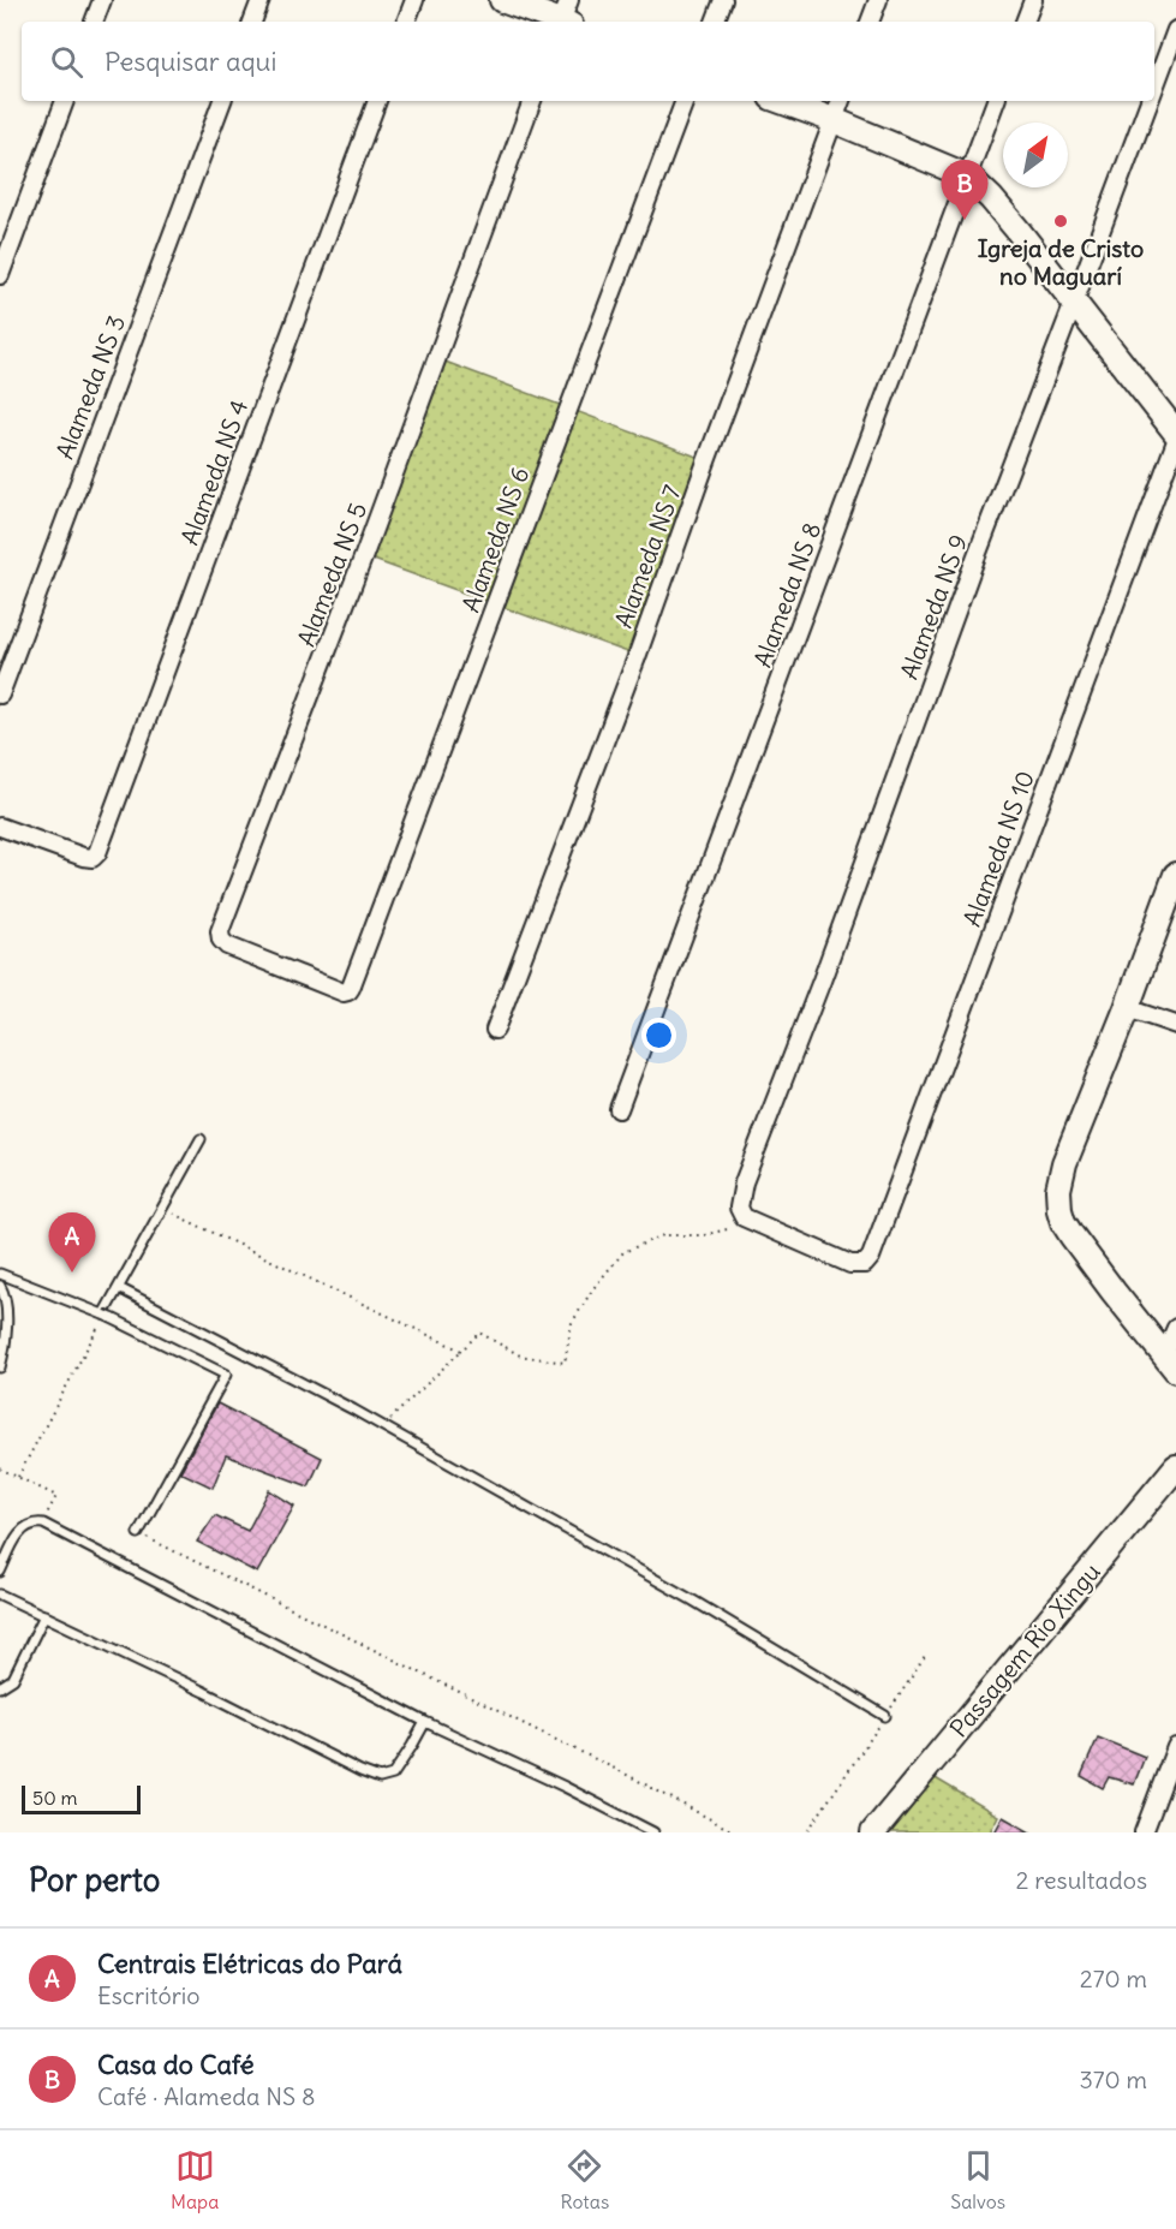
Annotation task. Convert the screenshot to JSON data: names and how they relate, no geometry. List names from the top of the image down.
{
  "streets": {
    "main road": ["Passagem Rio Xingu"],
    "street": [
      "Alameda NS 3",
      "Alameda NS 4",
      "Alameda NS 6",
      "Alameda NS 7",
      "Alameda NS 5",
      "Alameda NS 8",
      "Alameda NS 9",
      "Alameda NS 10"
    ]
  },
  "crossings": [
    ["Alameda NS 6", "Alameda NS 5"],
    ["Alameda NS 9", "Alameda NS 10"]
  ],
  "places": ["Igreja de Cristo no Maguarí"],
  "scale_bar": "50 m",
  "north": "top right",
  "page": {
    "search": "Pesquisar aqui",
    "pins": ["B", "A"],
    "scale": "50 m",
    "heading": ["Por perto", "2 resultados"],
    "list": [
      {
        "mark": "A",
        "name": "Centrais Elétricas do Pará",
        "note": "Escritório",
        "value": "270 m"
      },
      {
        "mark": "B",
        "name": "Casa do Café",
        "note": "Café · Alameda NS 8",
        "value": "370 m"
      }
    ],
    "nav": ["Mapa", "Rotas", "Salvos"]
  }
}
